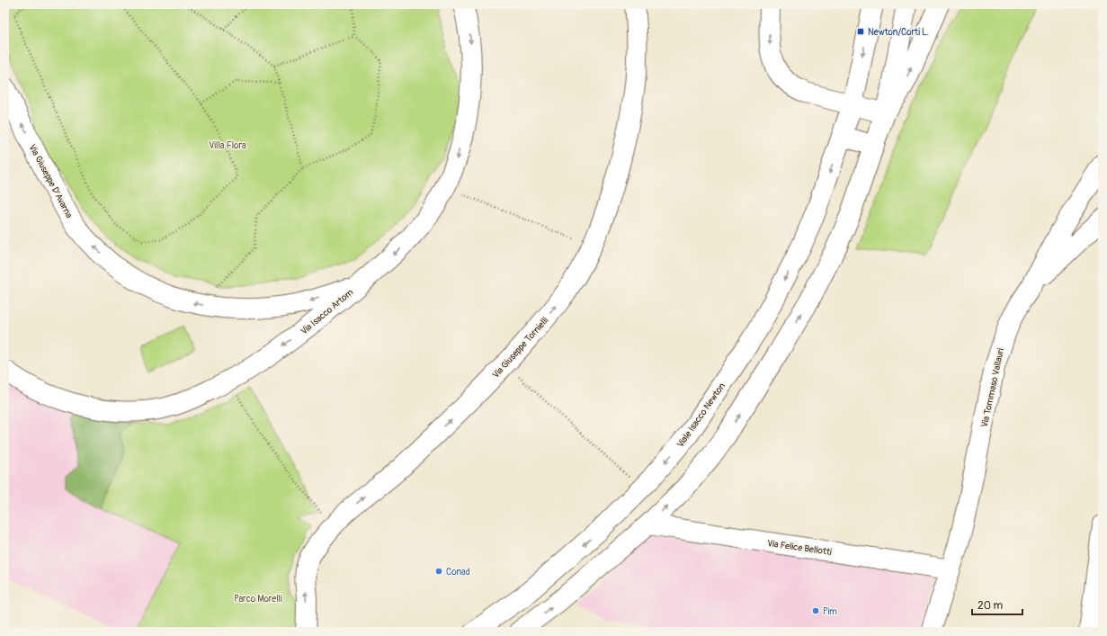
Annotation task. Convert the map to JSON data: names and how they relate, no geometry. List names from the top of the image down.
{
  "streets": {
    "main road": [
      "Via Giuseppe D'Avarna",
      "Via Isacco Artom",
      "Via Giuseppe Tornielli",
      "Via Tommaso Vallauri",
      "Viale Isacco Newton",
      "Via Felice Bellotti"
    ]
  },
  "crossings": [
    ["Via Giuseppe D'Avarna", "Via Isacco Artom"],
    ["Via Tommaso Vallauri", "Via Felice Bellotti"]
  ],
  "one_way": ["Via Giuseppe D'Avarna", "Via Isacco Artom", "Via Giuseppe Tornielli"],
  "parks": ["Villa Flora", "Parco Morelli"],
  "places": {
    "transit": ["Newton/Corti L."],
    "other": ["Conad", "Pim"]
  },
  "scale_bar": "20 m"
}
